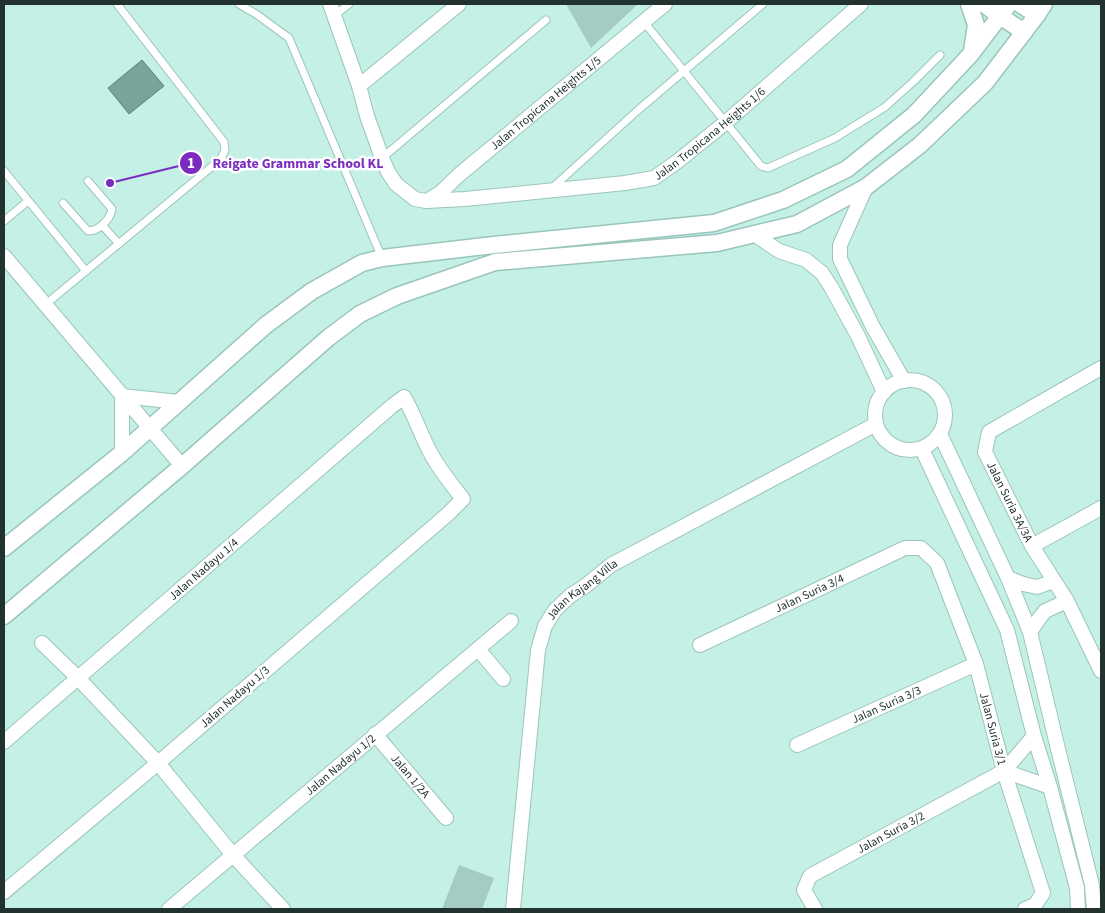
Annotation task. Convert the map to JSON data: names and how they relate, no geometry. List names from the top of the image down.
{
  "streets": {
    "street": [
      "Jalan Tropicana Heights 1/5",
      "Jalan Tropicana Heights 1/6",
      "Jalan Suria 3A/3A",
      "Jalan Nadayu 1/4",
      "Jalan Kajang Villa",
      "Jalan Suria 3/4",
      "Jalan Nadayu 1/3",
      "Jalan Suria 3/3",
      "Jalan Suria 3/1",
      "Jalan Nadayu 1/2",
      "Jalan 1/2A",
      "Jalan Suria 3/2"
    ]
  },
  "crossings": [
    ["Jalan Tropicana Heights 1/5", "Jalan Tropicana Heights 1/6"],
    ["Jalan Nadayu 1/4", "Jalan Nadayu 1/3"],
    ["Jalan Suria 3/4", "Jalan Suria 3/1"],
    ["Jalan Suria 3/3", "Jalan Suria 3/1"],
    ["Jalan Suria 3/1", "Jalan Suria 3/2"],
    ["Jalan Nadayu 1/2", "Jalan 1/2A"]
  ],
  "places": ["Reigate Grammar School KL"]
}
